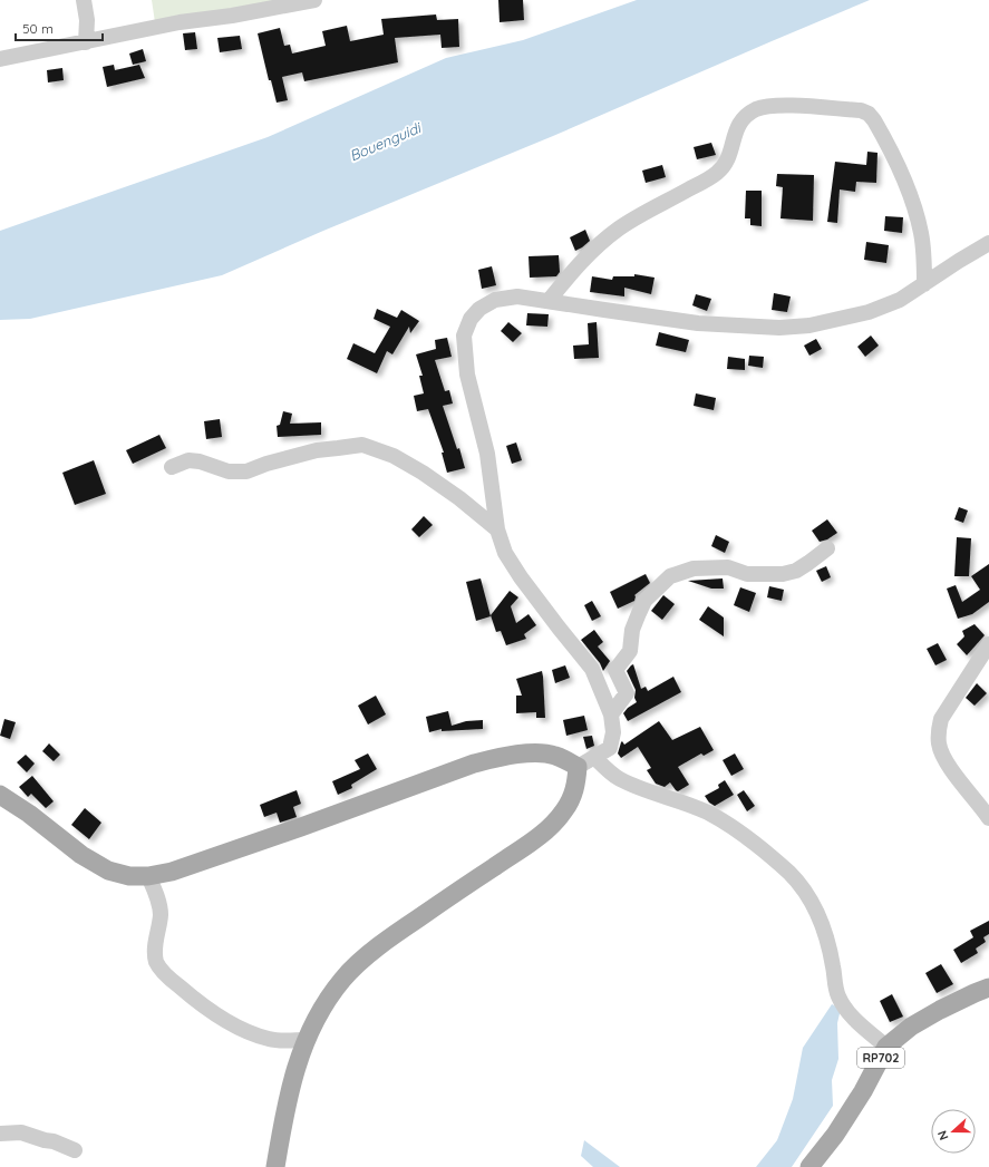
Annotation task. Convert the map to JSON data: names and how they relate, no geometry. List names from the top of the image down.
{
  "streets": {
    "main road": ["RP702"]
  },
  "water": ["Bouenguidi"],
  "scale_bar": "50 m",
  "north": "left"
}
